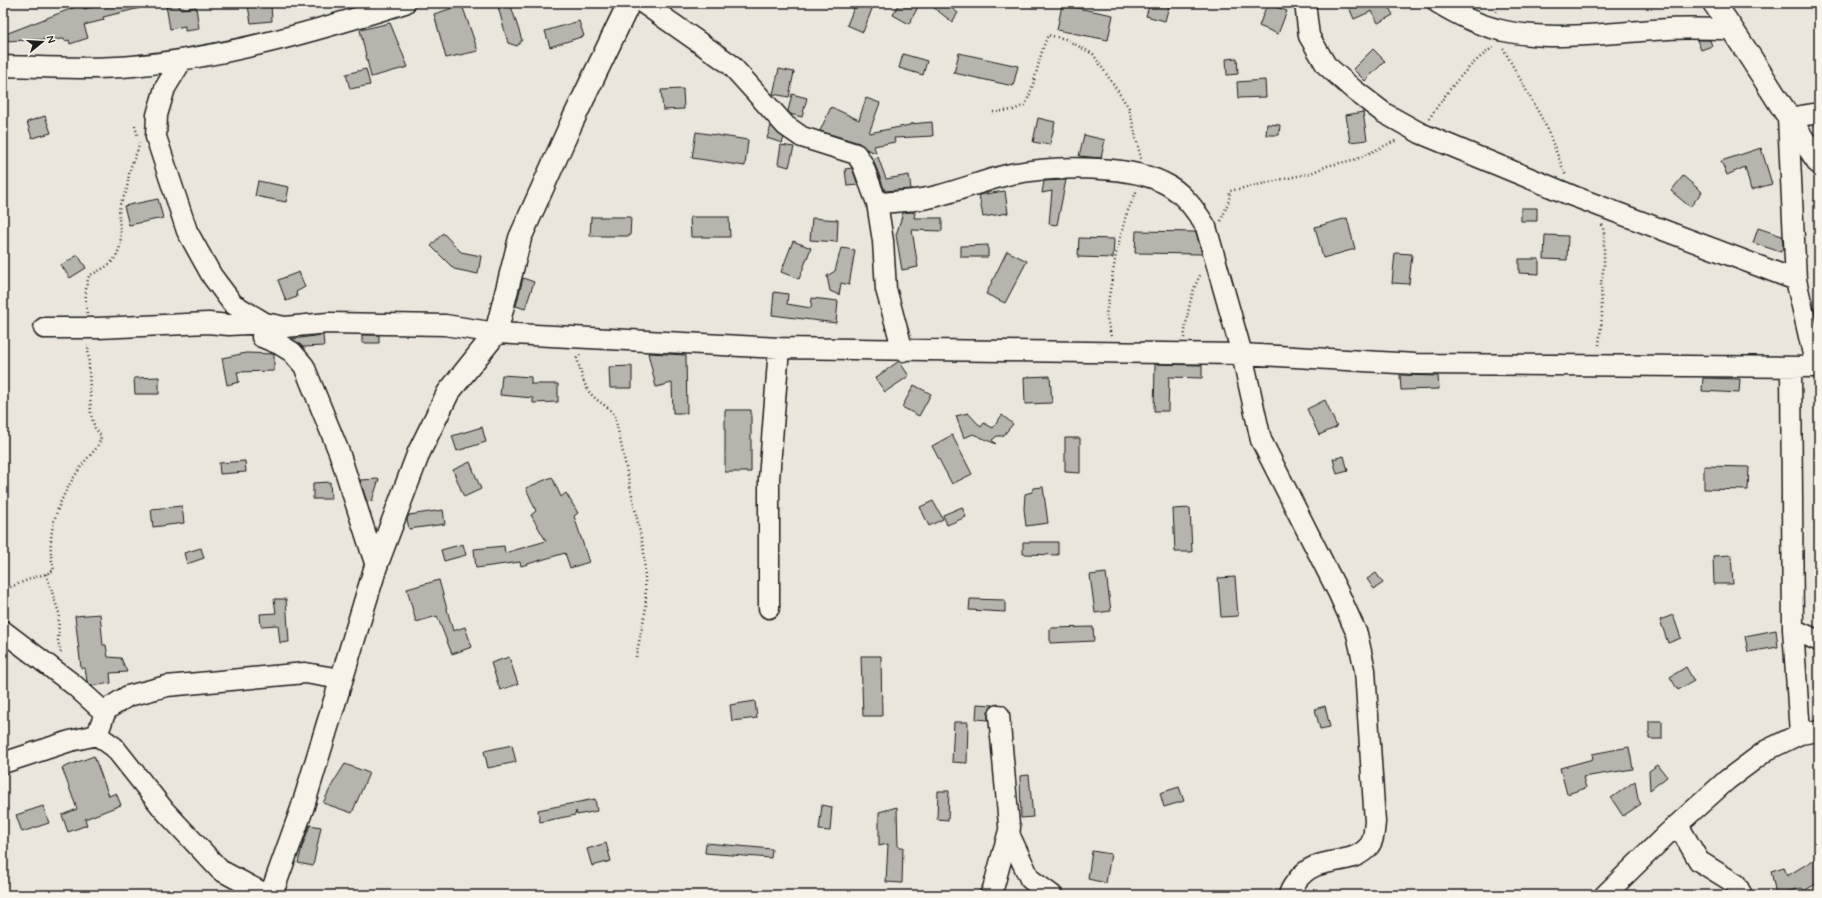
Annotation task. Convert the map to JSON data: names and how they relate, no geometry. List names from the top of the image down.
{
  "north": "right"
}
